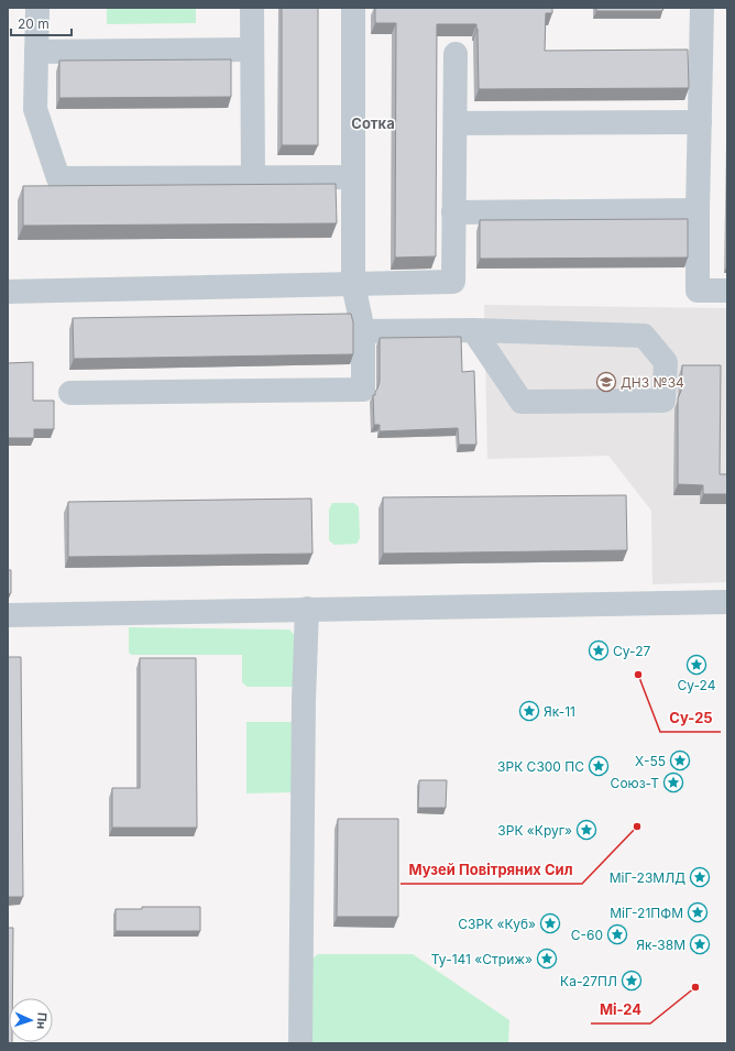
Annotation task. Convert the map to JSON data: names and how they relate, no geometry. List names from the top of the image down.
{
  "districts": ["Сотка"],
  "places": {
    "school or university": ["ДНЗ №34"],
    "place": [
      "Су-27",
      "Су-24",
      "Як-11",
      "Х-55",
      "ЗРК С300 ПС",
      "Союз-Т",
      "ЗРК «Круг»",
      "МіГ-23МЛД",
      "МіГ-21ПФМ",
      "СЗРК «Куб»",
      "С-60",
      "Як-38М",
      "Ту-141 «Стриж»",
      "Ка-27ПЛ"
    ],
    "other": ["Су-25", "Музей Повітряних Сил", "Мі-24"]
  },
  "scale_bar": "20 m",
  "north": "right"
}
